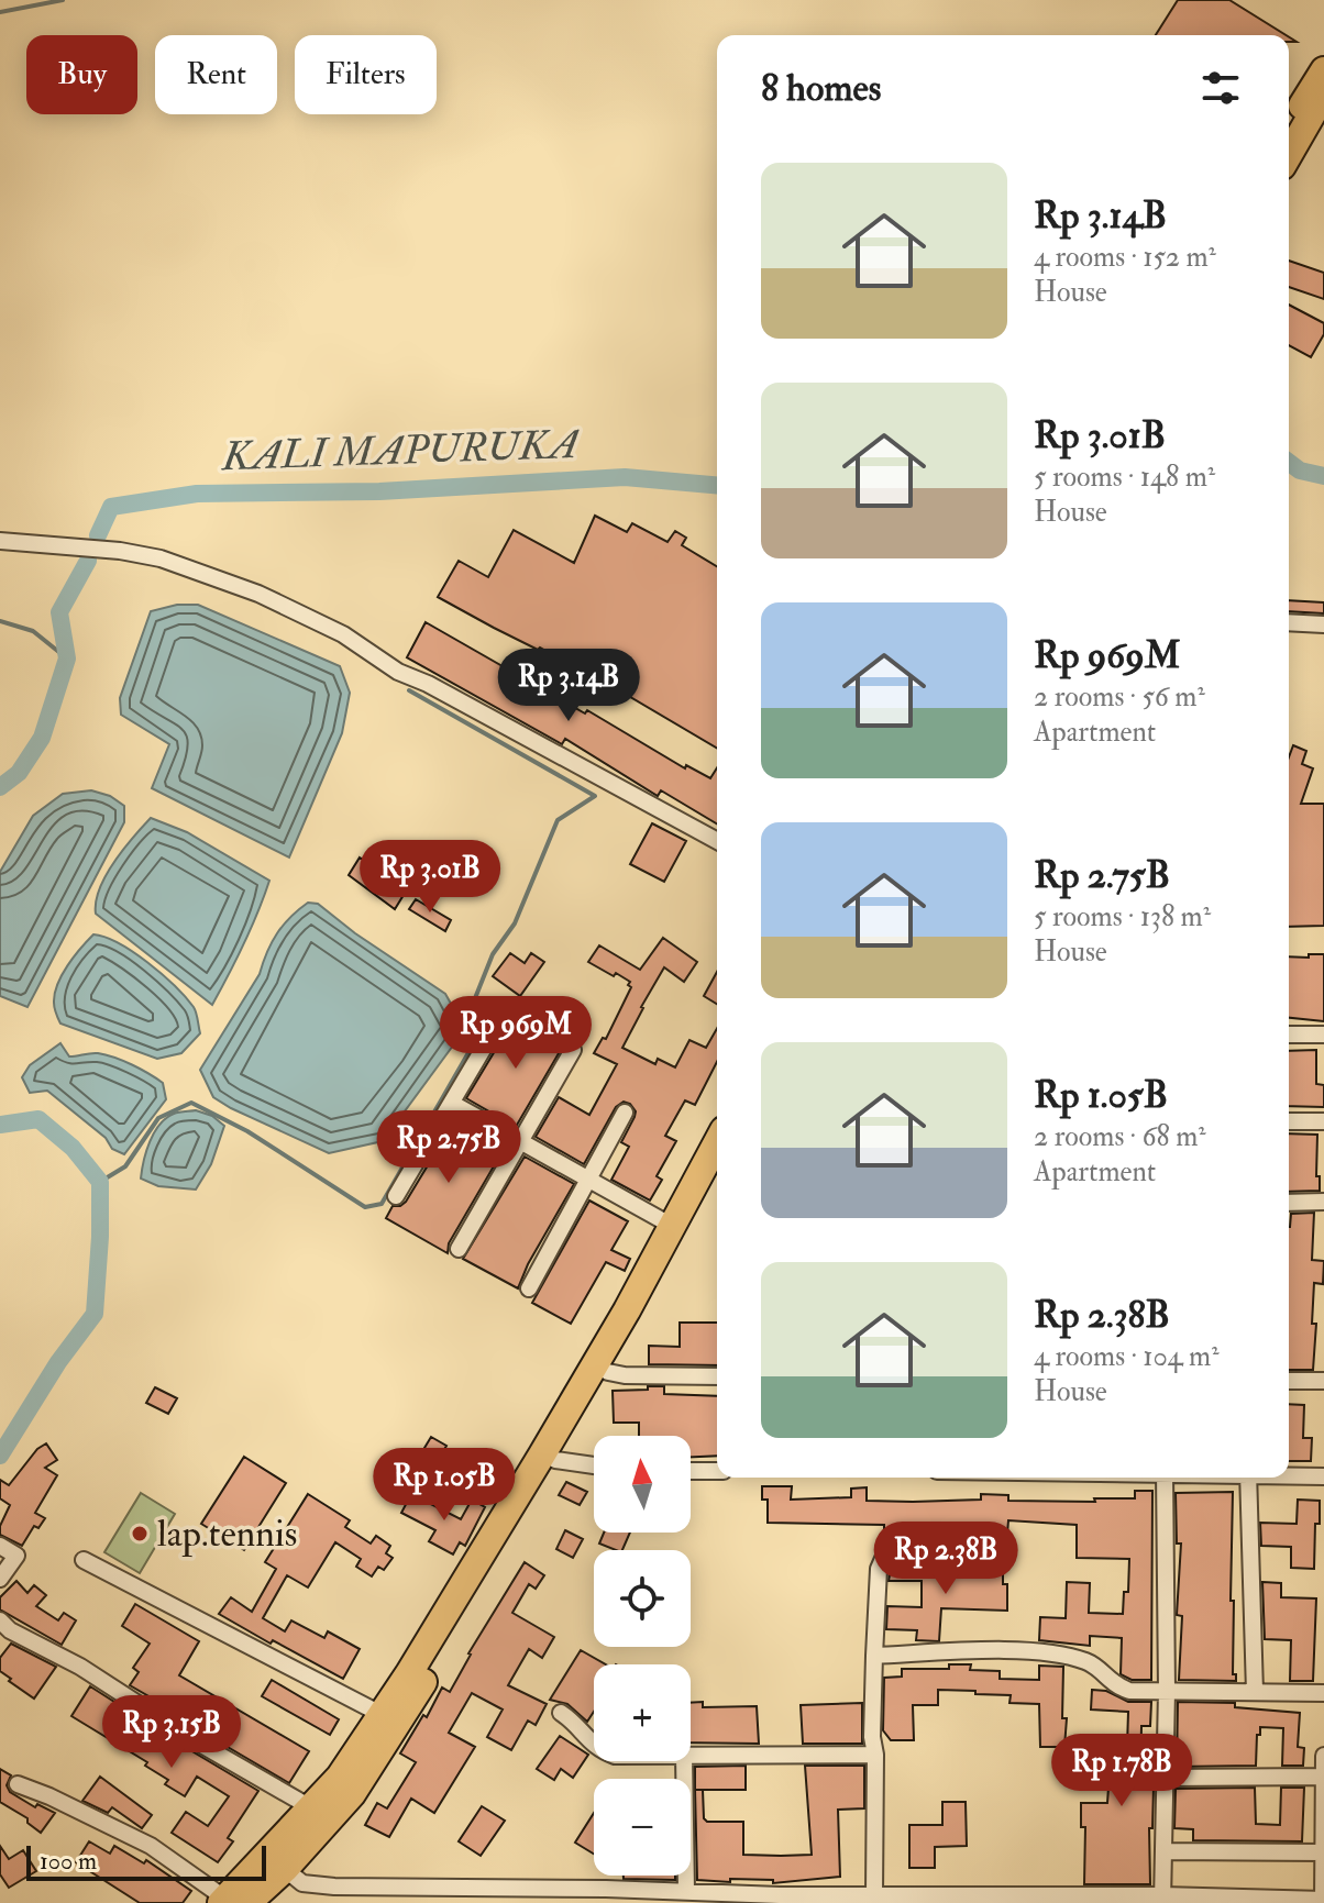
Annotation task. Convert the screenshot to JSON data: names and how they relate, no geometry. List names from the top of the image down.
{
  "water": ["KALI MAPURUKA"],
  "places": ["lap.tennis"],
  "scale_bar": "100 m",
  "north": "top",
  "page": {
    "chip": ["Buy", "Rent", "Filters"],
    "heading": "8 homes",
    "list": [
      {
        "name": "Rp 3.14B",
        "note": "4 rooms · 152 m² · House"
      },
      {
        "name": "Rp 3.01B",
        "note": "5 rooms · 148 m² · House"
      },
      {
        "name": "Rp 969M",
        "note": "2 rooms · 56 m² · Apartment"
      },
      {
        "name": "Rp 2.75B",
        "note": "5 rooms · 138 m² · House"
      },
      {
        "name": "Rp 1.05B",
        "note": "2 rooms · 68 m² · Apartment"
      },
      {
        "name": "Rp 2.38B",
        "note": "4 rooms · 104 m² · House"
      }
    ],
    "price": [
      "Rp 3.14B",
      "Rp 3.01B",
      "Rp 969M",
      "Rp 2.75B",
      "Rp 1.05B",
      "Rp 2.38B",
      "Rp 3.15B",
      "Rp 1.78B"
    ],
    "map_buttons": ["+", "−"],
    "scale": "100 m"
  }
}
